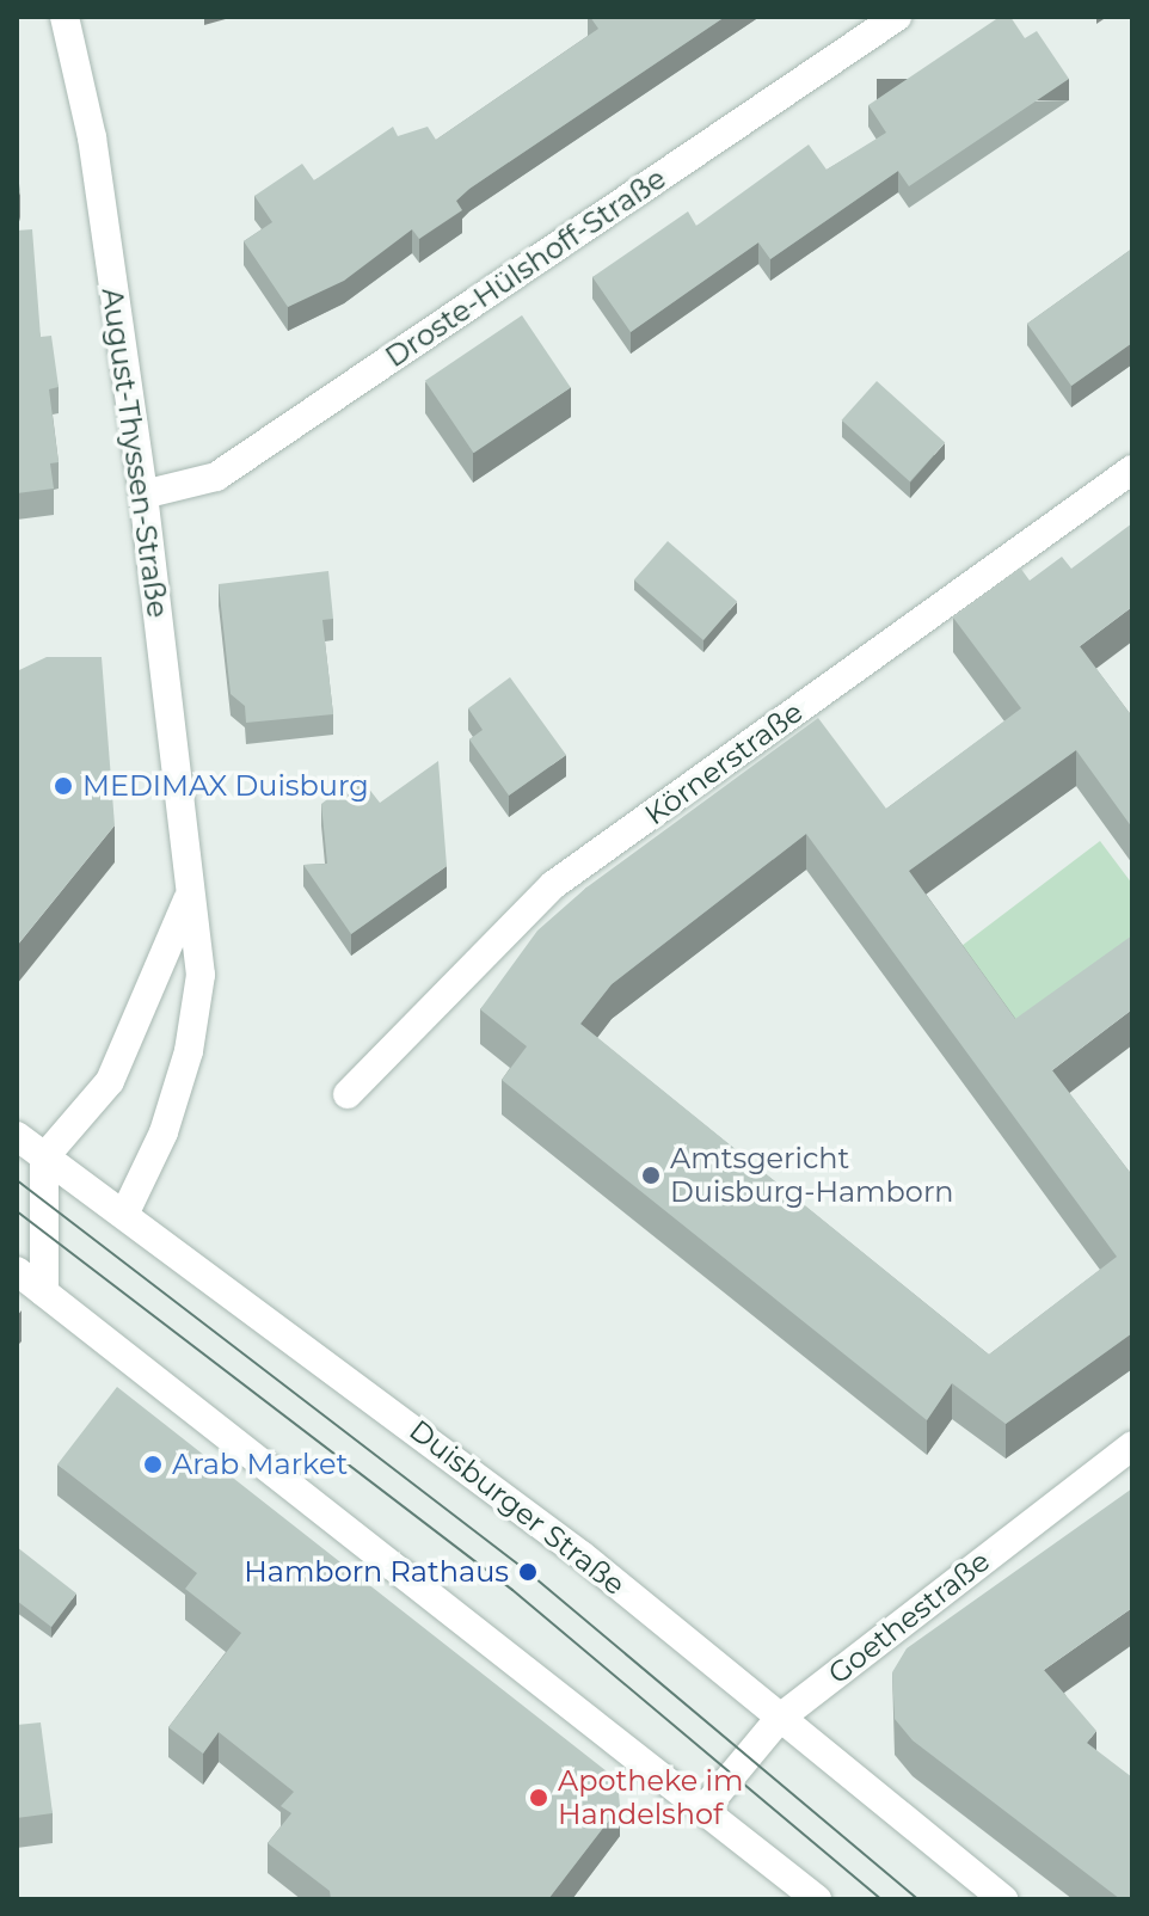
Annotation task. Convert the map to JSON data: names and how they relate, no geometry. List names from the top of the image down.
{
  "streets": {
    "street": [
      "Droste-Hülshoff-Straße",
      "August-Thyssen-Straße",
      "Körnerstraße",
      "Duisburger Straße",
      "Goethestraße"
    ]
  },
  "crossings": [
    ["Droste-Hülshoff-Straße", "August-Thyssen-Straße"],
    ["August-Thyssen-Straße", "Duisburger Straße"],
    ["Duisburger Straße", "Goethestraße"]
  ],
  "places": [
    "MEDIMAX Duisburg",
    "Amtsgericht Duisburg-Hamborn",
    "Arab Market",
    "Hamborn Rathaus",
    "Apotheke im Handelshof"
  ]
}
